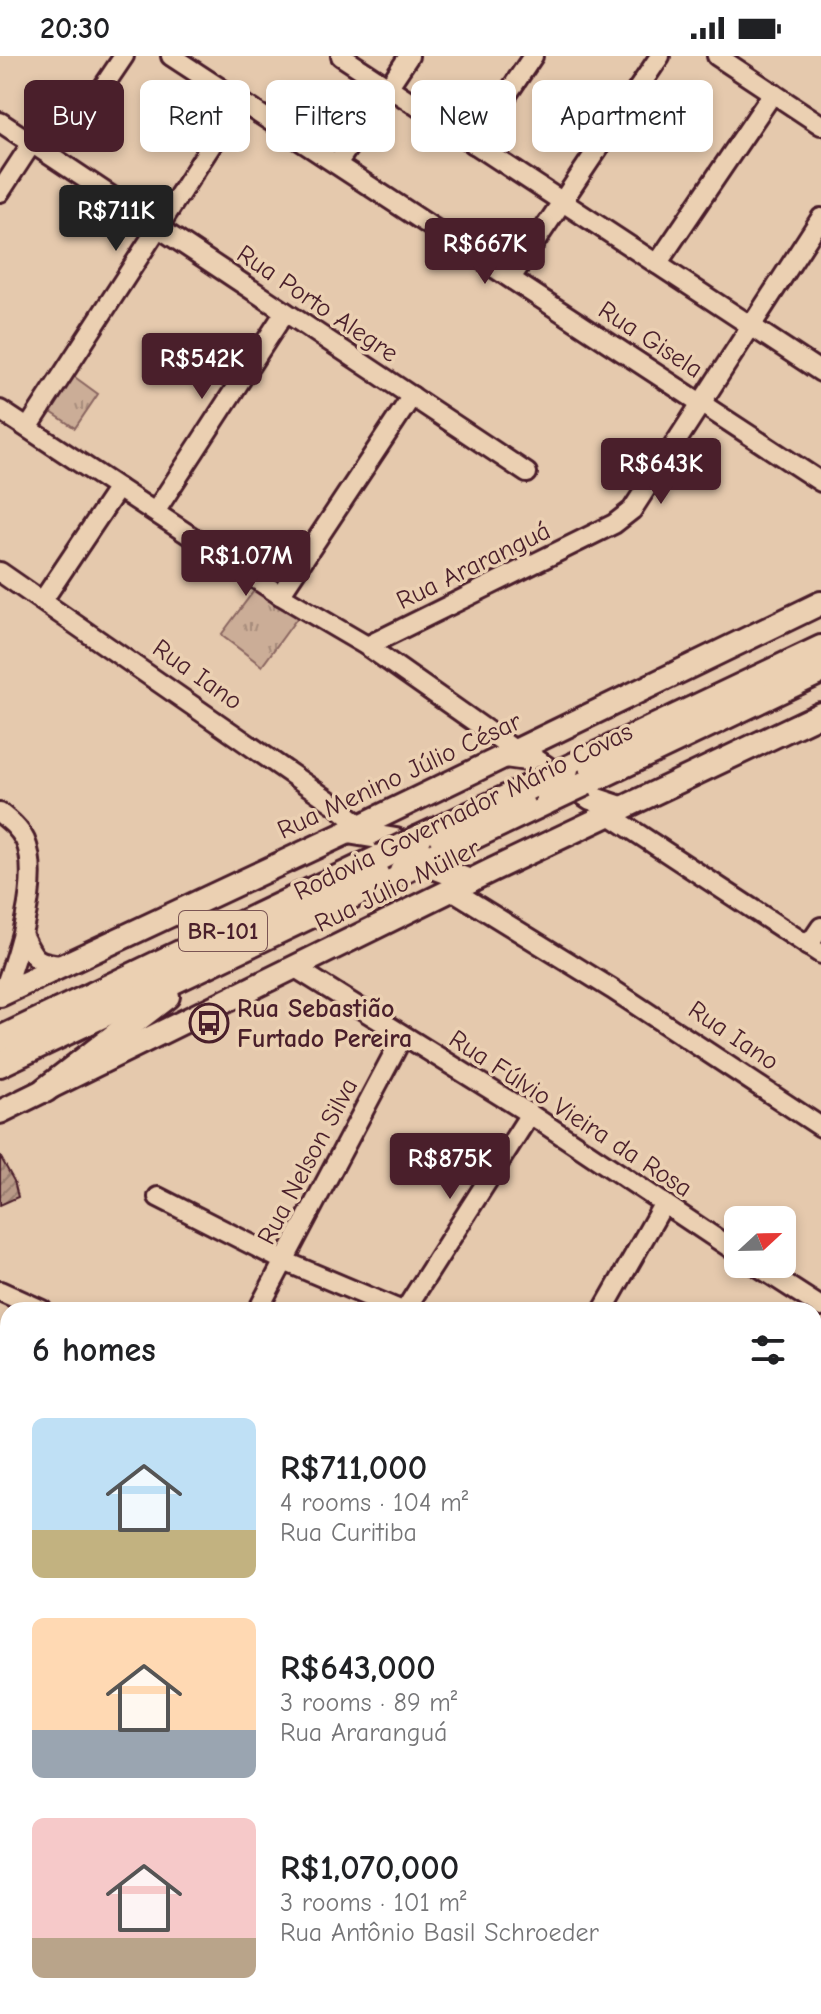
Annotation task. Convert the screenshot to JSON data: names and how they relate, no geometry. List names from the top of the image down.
{
  "streets": {
    "highway": ["Rodovia Governador Mário Covas", "BR-101"],
    "main road": ["Rua Iano", "Rua Menino Júlio César", "Rua Júlio Müller"],
    "street": [
      "Rua Porto Alegre",
      "Rua Gisela",
      "Rua Araranguá",
      "Rua Fúlvio Vieira da Rosa",
      "Rua Nelson Silva"
    ]
  },
  "crossings": [
    ["Rua Gisela", "Rua Araranguá"],
    ["Rua Iano", "Rua Menino Júlio César"],
    ["Rua Iano", "Rodovia Governador Mário Covas"],
    ["Rua Iano", "Rua Júlio Müller"],
    ["Rua Júlio Müller", "Rua Fúlvio Vieira da Rosa"],
    ["Rua Fúlvio Vieira da Rosa", "Rua Nelson Silva"]
  ],
  "places": {
    "bus stop": ["Rua Sebastião Furtado Pereira"]
  },
  "north": "right",
  "page": {
    "status": "20:30",
    "chip": [
      "Buy",
      "Rent",
      "Filters",
      "New",
      "Apartment"
    ],
    "price": [
      "R$711K",
      "R$667K",
      "R$542K",
      "R$643K",
      "R$1.07M",
      "R$875K"
    ],
    "heading": "6 homes",
    "list": [
      {
        "name": "R$711,000",
        "note": "4 rooms · 104 m² · Rua Curitiba"
      },
      {
        "name": "R$643,000",
        "note": "3 rooms · 89 m² · Rua Araranguá"
      },
      {
        "name": "R$1,070,000",
        "note": "3 rooms · 101 m² · Rua Antônio Basil Schroeder"
      }
    ]
  }
}
